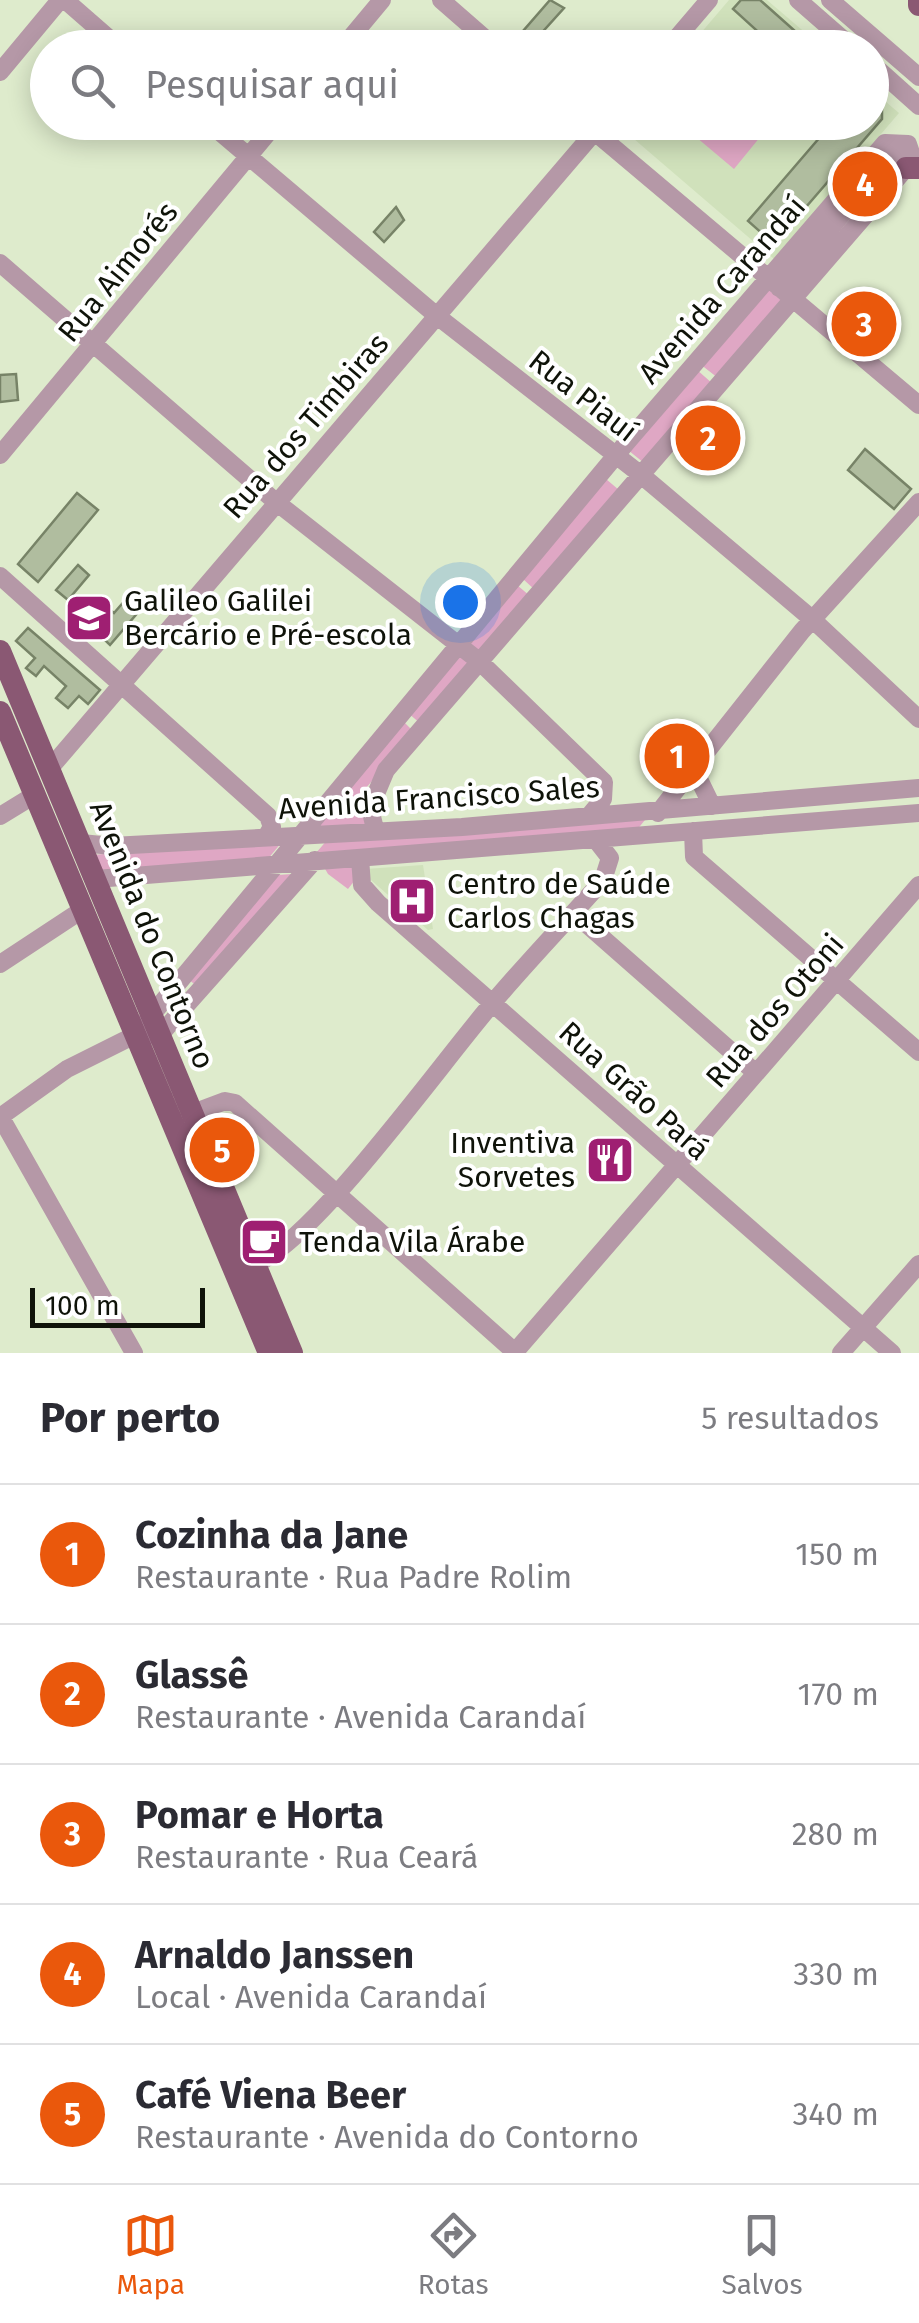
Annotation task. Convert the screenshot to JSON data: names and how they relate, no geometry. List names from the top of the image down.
{
  "streets": {
    "main road": ["Avenida do Contorno"],
    "street": [
      "Rua Aimorés",
      "Avenida Carandaí",
      "Rua Piauí",
      "Rua dos Timbiras",
      "Avenida Francisco Sales",
      "Rua dos Otoni",
      "Rua Grão Pará"
    ]
  },
  "crossings": [
    ["Rua Aimorés", "Rua Piauí"],
    ["Avenida Carandaí", "Rua Piauí"],
    ["Avenida Carandaí", "Avenida Francisco Sales"],
    ["Avenida Carandaí", "Avenida do Contorno"],
    ["Rua Piauí", "Rua dos Timbiras"],
    ["Rua dos Timbiras", "Avenida do Contorno"],
    ["Avenida Francisco Sales", "Avenida do Contorno"],
    ["Avenida Francisco Sales", "Rua Grão Pará"],
    ["Rua dos Otoni", "Rua Grão Pará"]
  ],
  "places": {
    "school or university": ["Galileo Galilei Bercário e Pré-escola"],
    "hospital": ["Centro de Saúde Carlos Chagas"],
    "restaurant": ["Inventiva Sorvetes"],
    "cafe": ["Tenda Vila Árabe"]
  },
  "scale_bar": "100 m",
  "page": {
    "search": "Pesquisar aqui",
    "pins": [
      "4",
      "3",
      "2",
      "1",
      "5"
    ],
    "scale": "100 m",
    "heading": ["Por perto", "5 resultados"],
    "list": [
      {
        "mark": "1",
        "name": "Cozinha da Jane",
        "note": "Restaurante · Rua Padre Rolim",
        "value": "150 m"
      },
      {
        "mark": "2",
        "name": "Glassê",
        "note": "Restaurante · Avenida Carandaí",
        "value": "170 m"
      },
      {
        "mark": "3",
        "name": "Pomar e Horta",
        "note": "Restaurante · Rua Ceará",
        "value": "280 m"
      },
      {
        "mark": "4",
        "name": "Arnaldo Janssen",
        "note": "Local · Avenida Carandaí",
        "value": "330 m"
      },
      {
        "mark": "5",
        "name": "Café Viena Beer",
        "note": "Restaurante · Avenida do Contorno",
        "value": "340 m"
      }
    ],
    "nav": ["Mapa", "Rotas", "Salvos"]
  }
}
